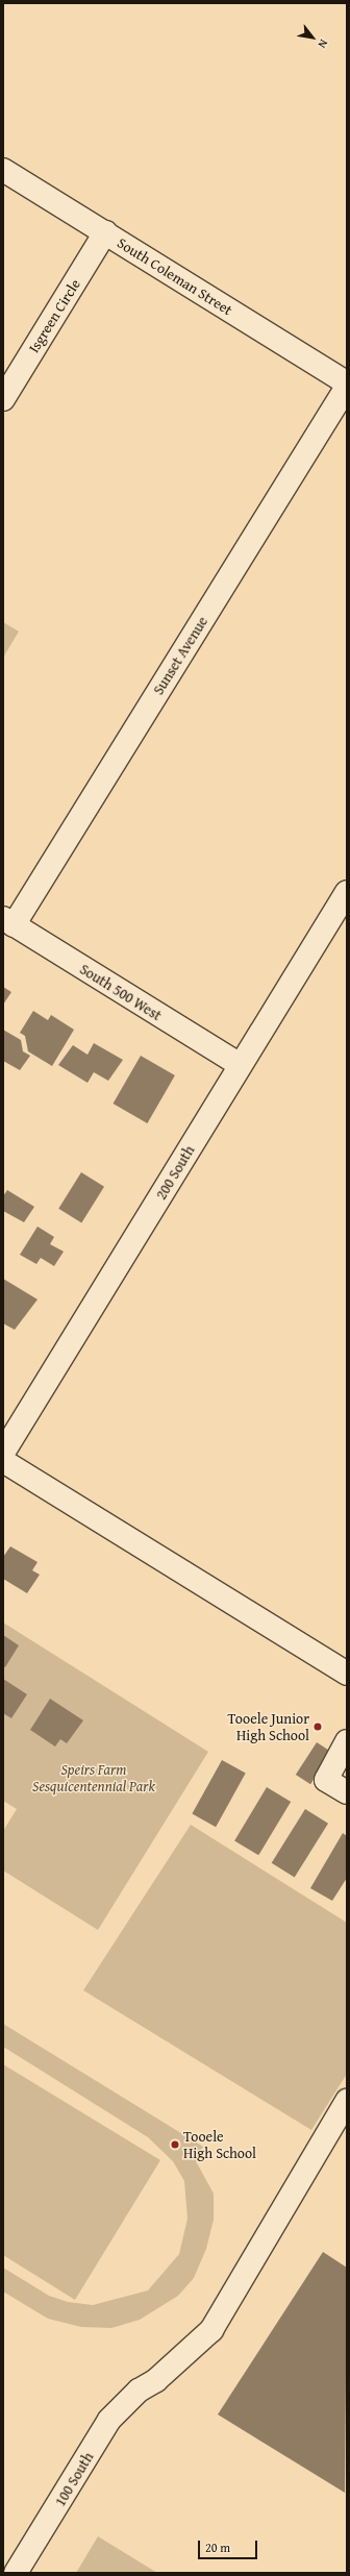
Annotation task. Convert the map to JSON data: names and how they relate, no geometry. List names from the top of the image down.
{
  "streets": {
    "street": [
      "South Coleman Street",
      "Isgreen Circle",
      "Sunset Avenue",
      "South 500 West",
      "200 South",
      "100 South"
    ]
  },
  "crossings": [
    ["South Coleman Street", "Isgreen Circle"],
    ["South Coleman Street", "Sunset Avenue"],
    ["Sunset Avenue", "South 500 West"],
    ["South 500 West", "200 South"]
  ],
  "parks": ["Speirs Farm Sesquicentennial Park"],
  "places": ["Tooele Junior High School", "Tooele High School"],
  "scale_bar": "20 m",
  "north": "bottom right"
}
